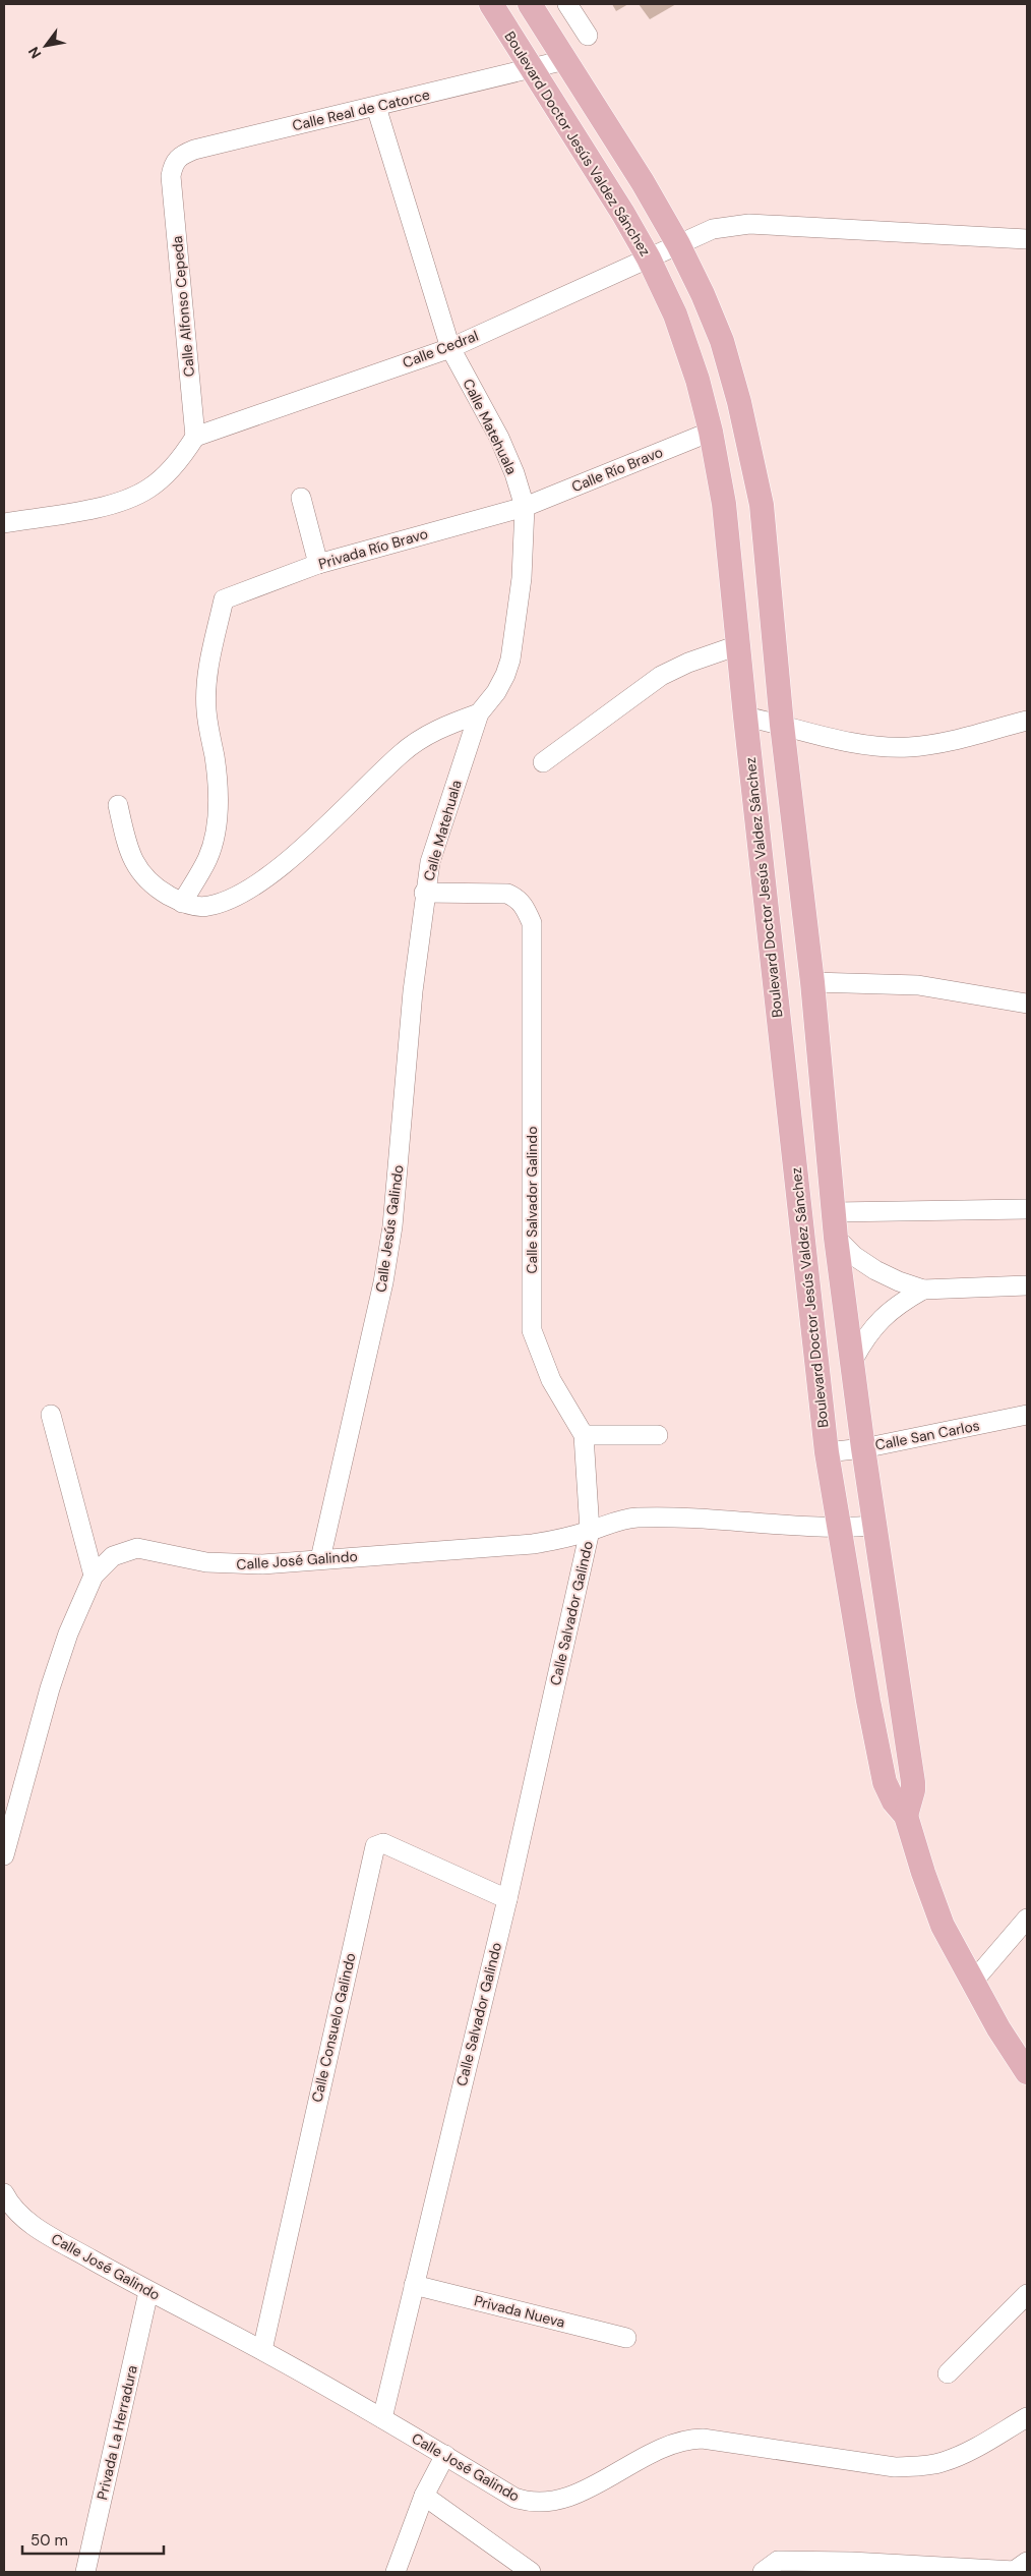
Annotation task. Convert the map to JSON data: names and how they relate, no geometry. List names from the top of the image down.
{
  "streets": {
    "main road": ["Boulevard Doctor Jesús Valdez Sánchez"],
    "street": [
      "Calle Real de Catorce",
      "Calle Alfonso Cepeda",
      "Calle Cedral",
      "Calle Matehuala",
      "Calle Río Bravo",
      "Privada Río Bravo",
      "Calle Salvador Galindo",
      "Calle Jesús Galindo",
      "Calle San Carlos",
      "Calle José Galindo",
      "Calle Consuelo Galindo",
      "Privada Nueva",
      "Privada La Herradura"
    ]
  },
  "crossings": [
    ["Calle Real de Catorce", "Boulevard Doctor Jesús Valdez Sánchez"],
    ["Calle Real de Catorce", "Calle Alfonso Cepeda"],
    ["Calle Real de Catorce", "Calle Matehuala"],
    ["Boulevard Doctor Jesús Valdez Sánchez", "Calle Cedral"],
    ["Boulevard Doctor Jesús Valdez Sánchez", "Calle Río Bravo"],
    ["Boulevard Doctor Jesús Valdez Sánchez", "Calle San Carlos"],
    ["Boulevard Doctor Jesús Valdez Sánchez", "Calle José Galindo"],
    ["Calle Alfonso Cepeda", "Calle Cedral"],
    ["Calle Cedral", "Calle Matehuala"],
    ["Calle Matehuala", "Calle Río Bravo"],
    ["Calle Matehuala", "Privada Río Bravo"],
    ["Calle Matehuala", "Calle Salvador Galindo"],
    ["Calle Matehuala", "Calle Jesús Galindo"],
    ["Calle Río Bravo", "Privada Río Bravo"],
    ["Calle Salvador Galindo", "Calle Jesús Galindo"],
    ["Calle Salvador Galindo", "Calle José Galindo"],
    ["Calle Salvador Galindo", "Calle Consuelo Galindo"],
    ["Calle Salvador Galindo", "Privada Nueva"],
    ["Calle Jesús Galindo", "Calle José Galindo"],
    ["Calle José Galindo", "Calle Consuelo Galindo"],
    ["Calle José Galindo", "Privada La Herradura"]
  ],
  "scale_bar": "50 m",
  "north": "bottom left"
}
